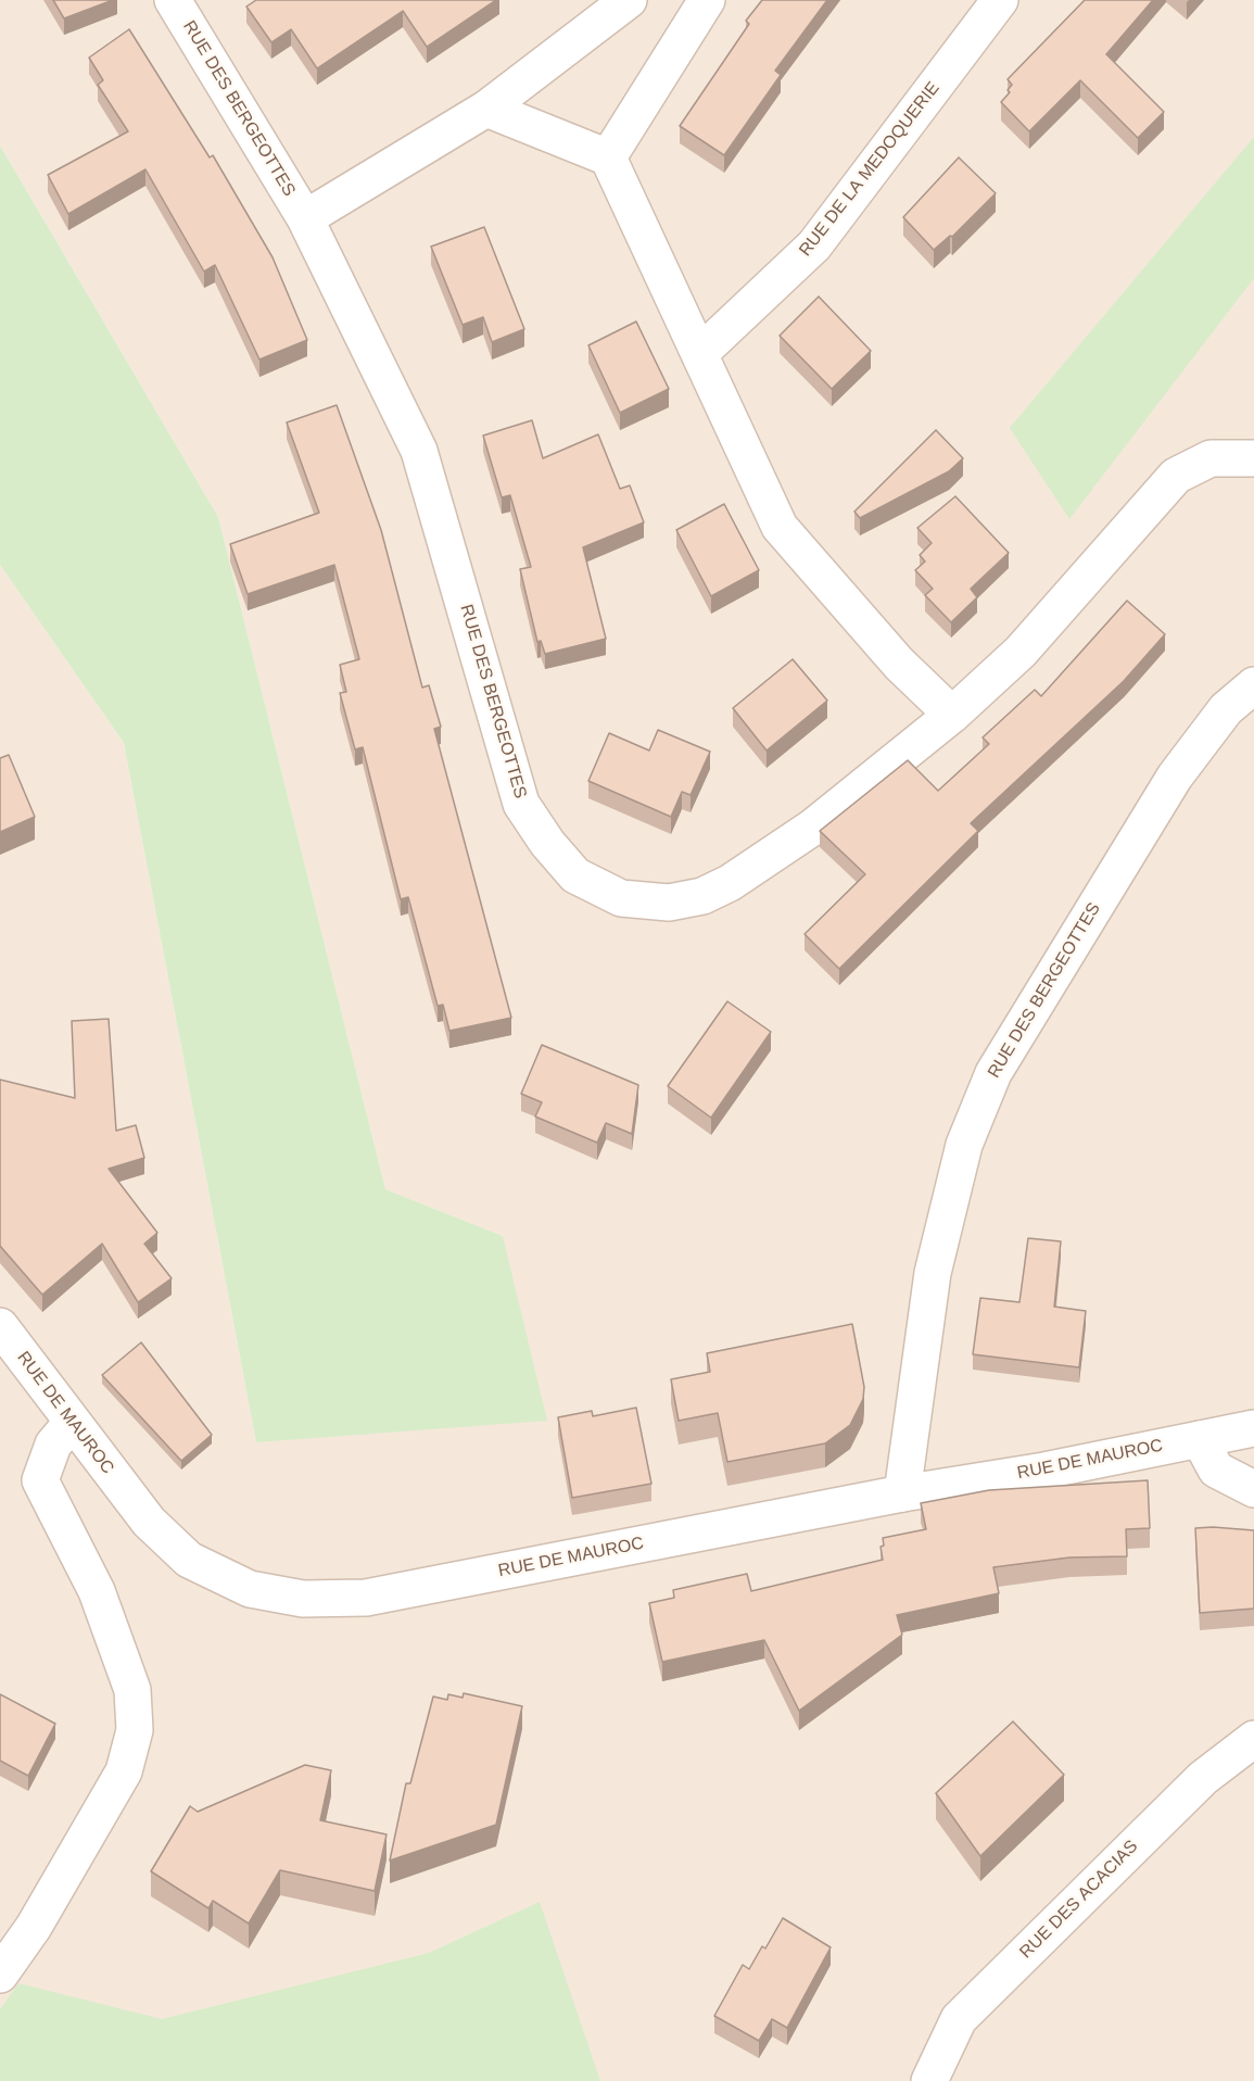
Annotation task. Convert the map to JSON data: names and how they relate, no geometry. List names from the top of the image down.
{
  "streets": {
    "street": [
      "RUE DES BERGEOTTES",
      "RUE DE LA MEDOQUERIE",
      "RUE DE MAUROC",
      "RUE DES ACACIAS"
    ]
  },
  "crossings": [
    ["RUE DES BERGEOTTES", "RUE DE MAUROC"]
  ]
}
